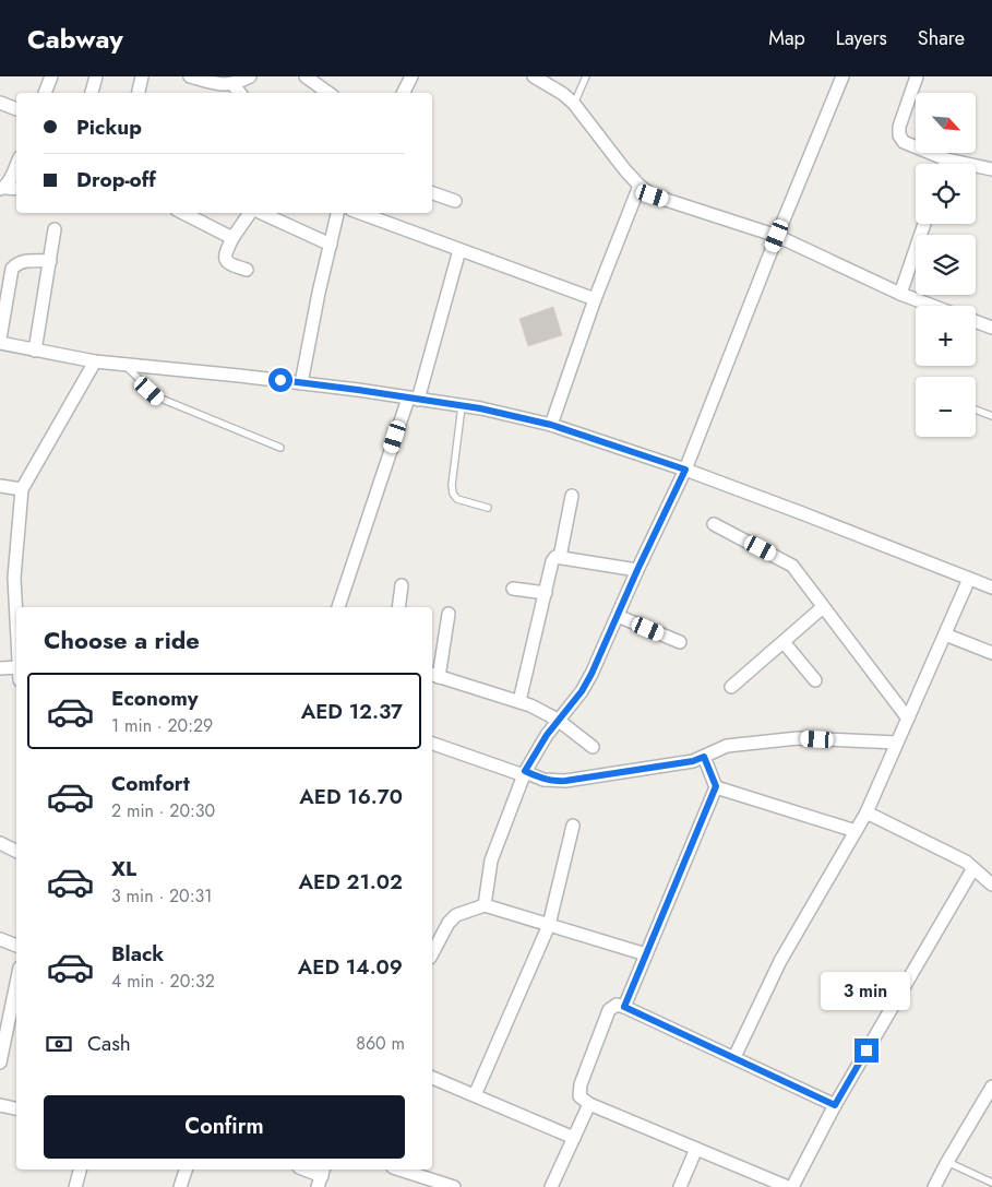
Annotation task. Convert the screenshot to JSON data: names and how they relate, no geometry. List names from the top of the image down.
{
  "north": "bottom right",
  "page": {
    "header": "Cabway",
    "nav": ["Map", "Layers", "Share"],
    "map_buttons": ["+", "−"],
    "banner": ["Pickup", "Drop-off"],
    "heading": "Choose a ride",
    "list": [
      {
        "name": "Economy",
        "note": "1 min · 20:29",
        "value": "AED 12.37"
      },
      {
        "name": "Comfort",
        "note": "2 min · 20:30",
        "value": "AED 16.70"
      },
      {
        "name": "XL",
        "note": "3 min · 20:31",
        "value": "AED 21.02"
      },
      {
        "name": "Black",
        "note": "4 min · 20:32",
        "value": "AED 14.09"
      }
    ],
    "bubble": "3 min",
    "pay": ["Cash", "860 m"],
    "buttons": "Confirm"
  }
}
